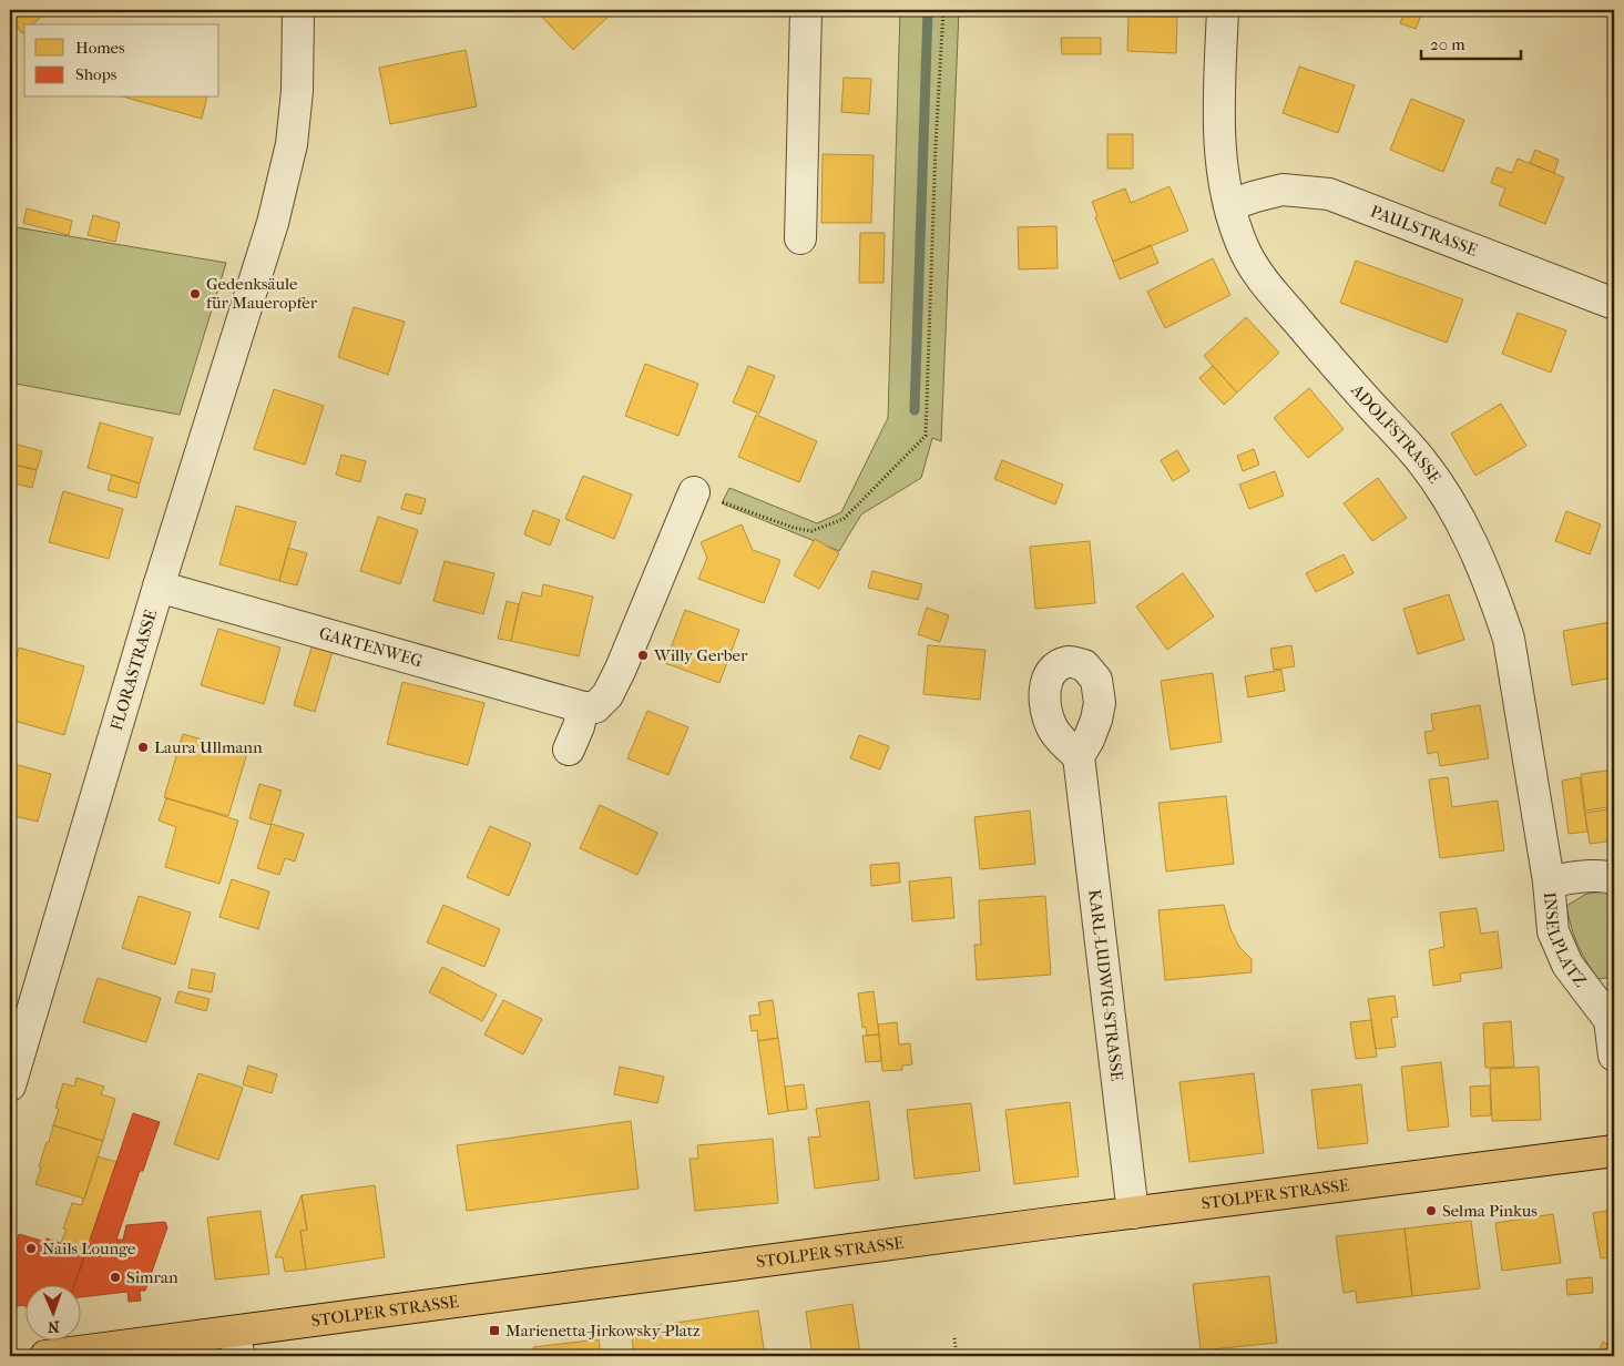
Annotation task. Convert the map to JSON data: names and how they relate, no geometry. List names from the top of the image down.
{
  "streets": {
    "main road": ["STOLPER STRASSE"],
    "street": [
      "PAULSTRASSE",
      "ADOLFSTRASSE",
      "GARTENWEG",
      "FLORASTRASSE",
      "INSELPLATZ",
      "KARL-LUDWIG-STRASSE"
    ]
  },
  "crossings": [
    ["PAULSTRASSE", "ADOLFSTRASSE"],
    ["ADOLFSTRASSE", "INSELPLATZ"],
    ["GARTENWEG", "FLORASTRASSE"],
    ["KARL-LUDWIG-STRASSE", "STOLPER STRASSE"]
  ],
  "places": {
    "other": [
      "Gedenksäule für Maueropfer",
      "Willy Gerber",
      "Laura Ullmann",
      "Selma Pinkus",
      "Nails Lounge",
      "Simran"
    ],
    "transit": ["Marienetta-Jirkowsky-Platz"]
  },
  "legend": ["Homes", "Shops"],
  "scale_bar": "20 m",
  "north": "bottom"
}
